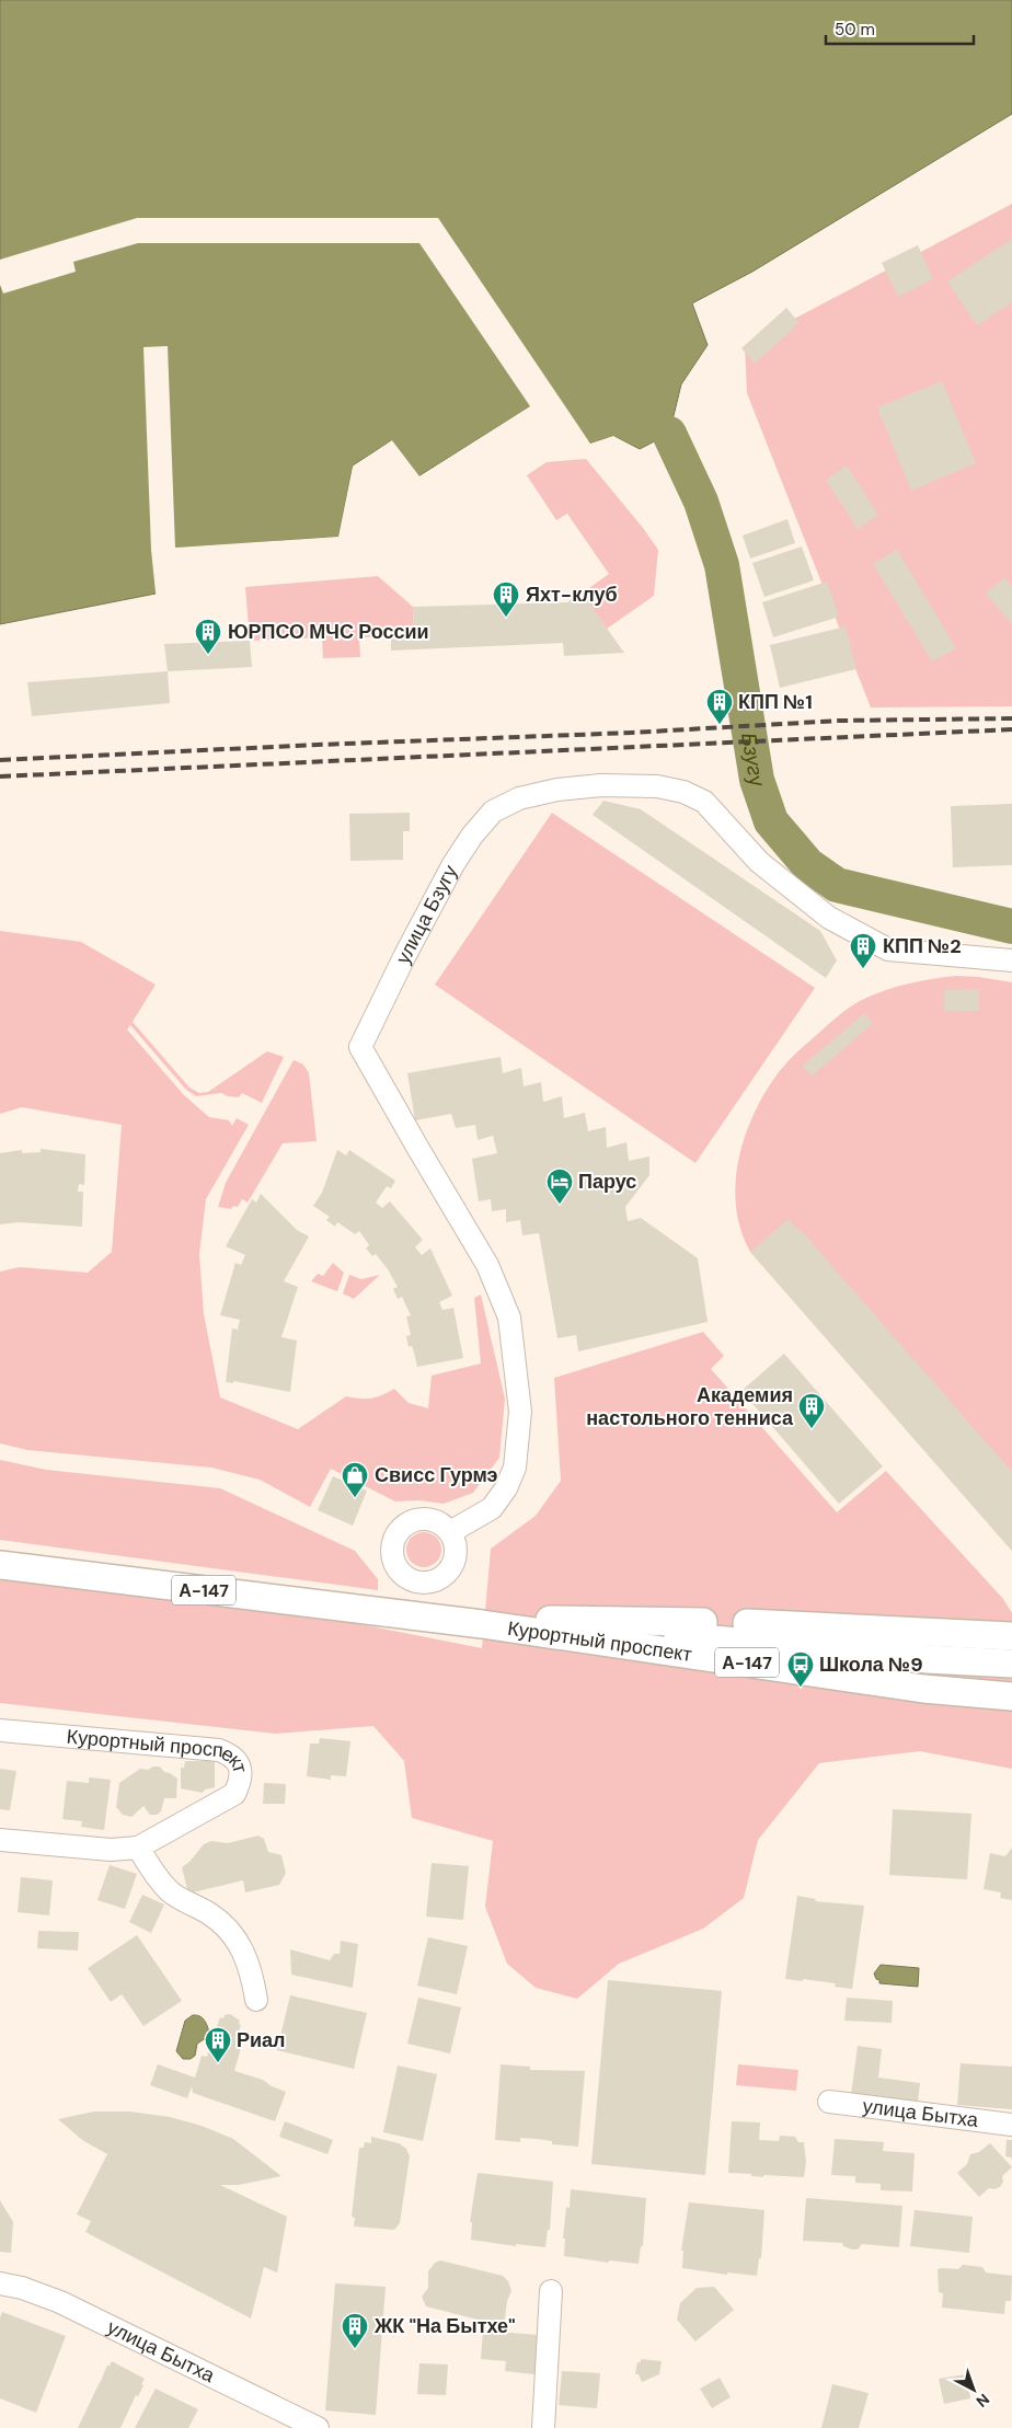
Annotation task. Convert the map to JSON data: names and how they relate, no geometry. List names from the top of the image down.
{
  "streets": {
    "main road": ["А-147", "Курортный проспект"],
    "street": ["улица Бзугу", "улица Бытха"]
  },
  "crossings": [
    ["А-147", "Курортный проспект"]
  ],
  "water": ["Бзугу"],
  "places": {
    "building": [
      "Яхт-клуб",
      "ЮРПСО МЧС России",
      "КПП №1",
      "КПП №2",
      "Академия настольного тенниса",
      "Риал",
      "ЖК \"На Бытхе\""
    ],
    "hotel": ["Парус"],
    "shop": ["Свисс Гурмэ"],
    "bus stop": ["Школа №9"]
  },
  "scale_bar": "50 m",
  "north": "bottom right"
}
